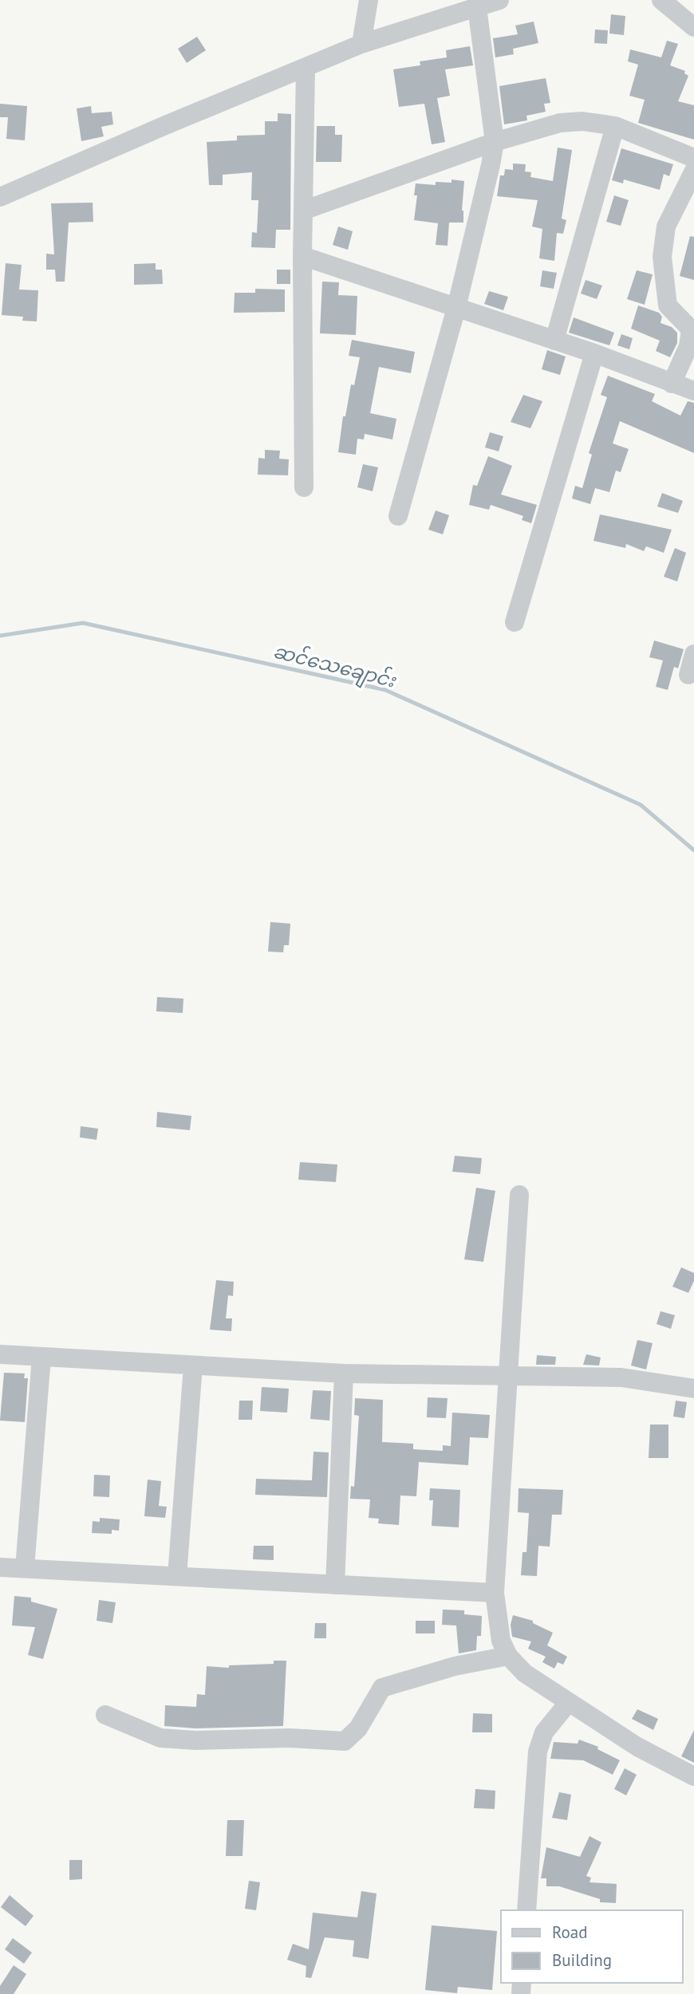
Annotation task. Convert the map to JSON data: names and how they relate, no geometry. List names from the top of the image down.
{
  "water": ["ဆင်သေချောင်း"],
  "legend": ["Road", "Building"]
}
